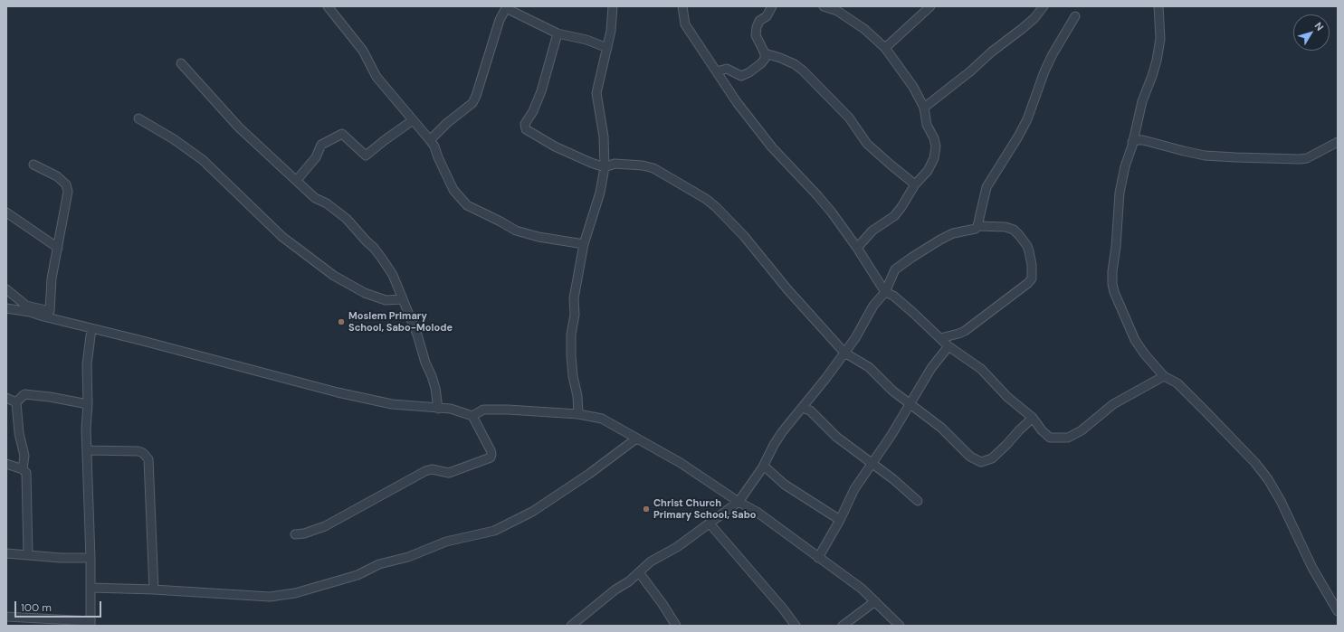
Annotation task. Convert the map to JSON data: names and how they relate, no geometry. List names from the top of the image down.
{
  "places": ["Moslem Primary School, Sabo-Molode", "Christ Church Primary School, Sabo"],
  "scale_bar": "100 m",
  "north": "top right"
}
